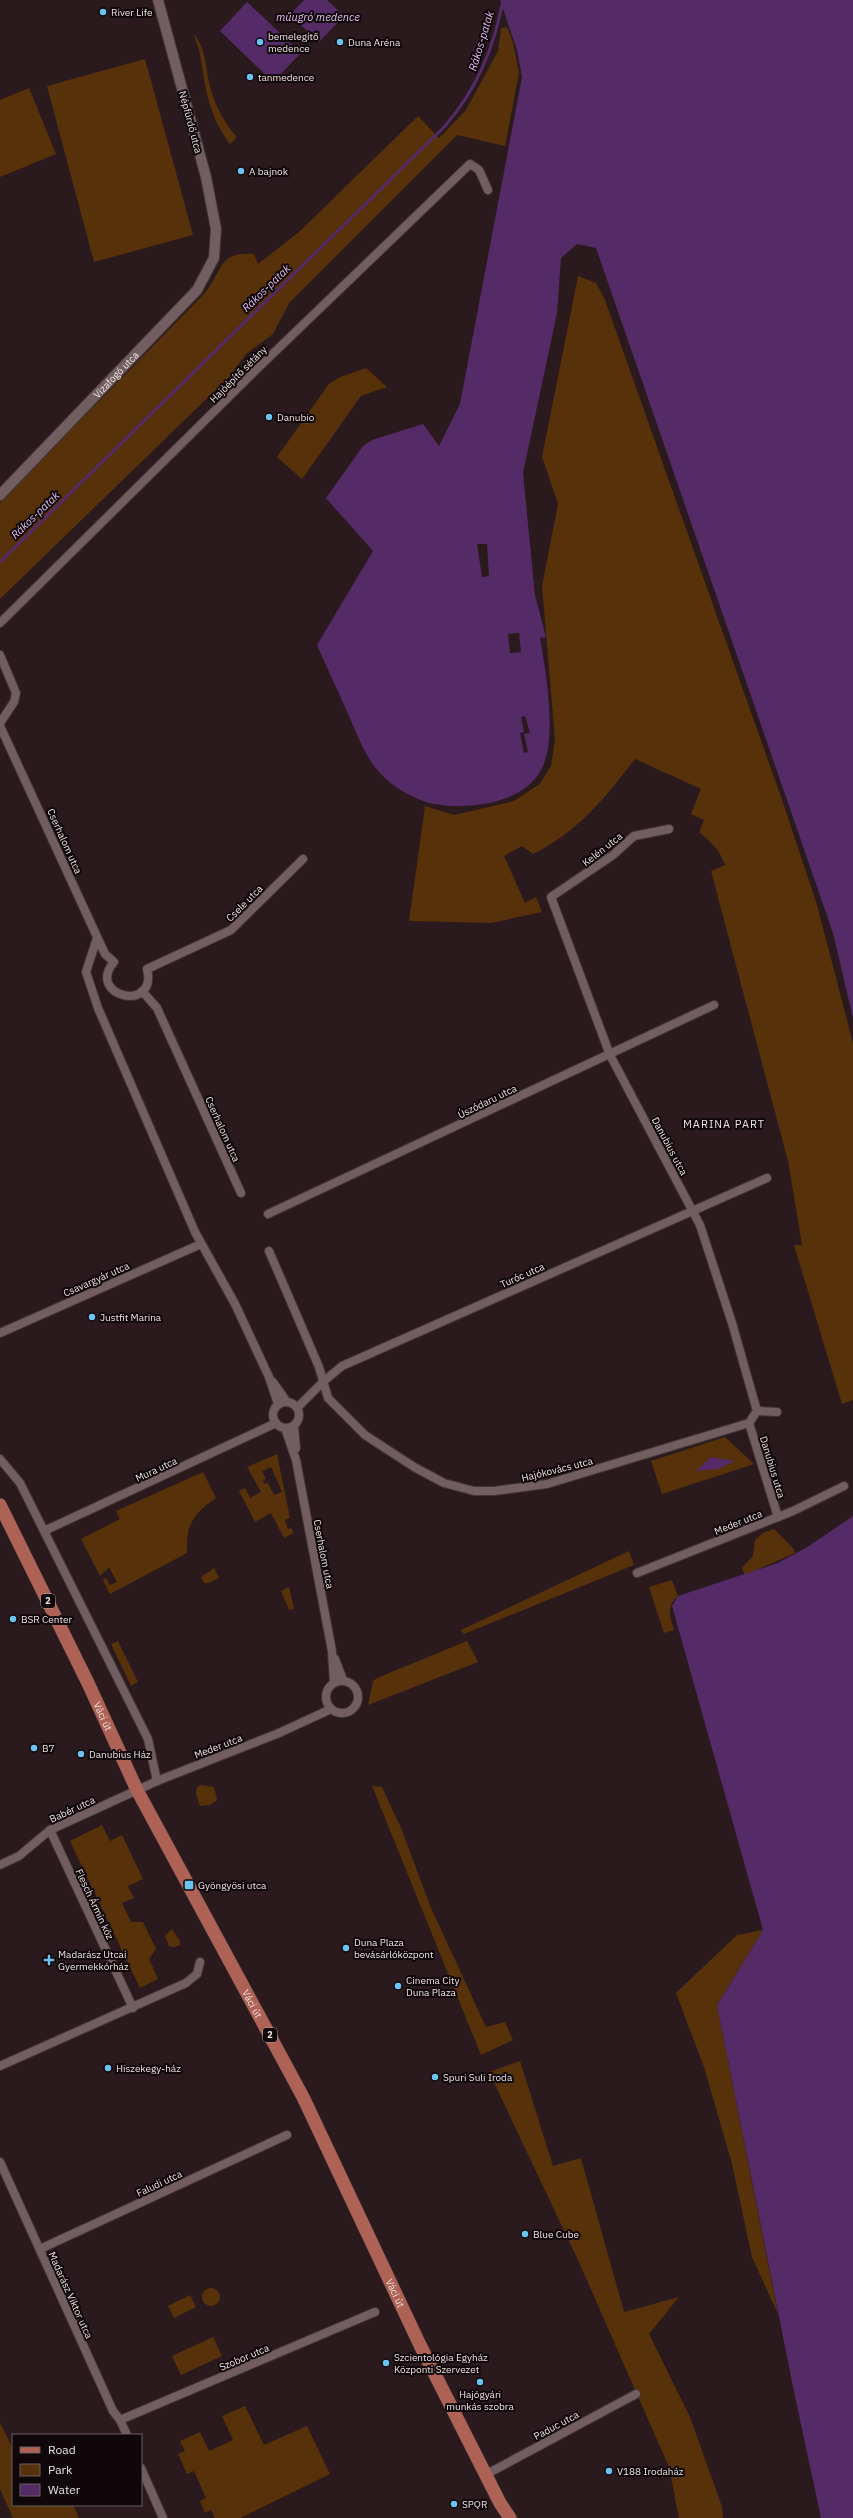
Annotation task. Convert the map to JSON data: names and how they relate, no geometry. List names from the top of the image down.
{
  "streets": {
    "main road": ["2", "Váci út"],
    "street": [
      "Népfürdő utca",
      "Hajóépítő sétány",
      "Vizafogó utca",
      "Cserhalom utca",
      "Kelén utca",
      "Csele utca",
      "Úszódaru utca",
      "Danubius utca",
      "Turóc utca",
      "Csavargyár utca",
      "Mura utca",
      "Hajókovács utca",
      "Meder utca",
      "Babér utca",
      "Flesch Ármin köz",
      "Faludi utca",
      "Madarász Viktor utca",
      "Szobor utca",
      "Paduc utca"
    ]
  },
  "crossings": [
    ["Népfürdő utca", "Vizafogó utca"],
    ["Cserhalom utca", "Csele utca"],
    ["Cserhalom utca", "Turóc utca"],
    ["Cserhalom utca", "Mura utca"],
    ["Cserhalom utca", "Meder utca"],
    ["Kelén utca", "Danubius utca"],
    ["Úszódaru utca", "Danubius utca"],
    ["Danubius utca", "Turóc utca"],
    ["Danubius utca", "Hajókovács utca"],
    ["Danubius utca", "Meder utca"],
    ["Turóc utca", "Mura utca"],
    ["Turóc utca", "Hajókovács utca"],
    ["Meder utca", "Váci út"],
    ["Meder utca", "Babér utca"],
    ["Váci út", "Babér utca"],
    ["Váci út", "Paduc utca"],
    ["Babér utca", "Flesch Ármin köz"],
    ["Faludi utca", "Madarász Viktor utca"],
    ["Madarász Viktor utca", "Szobor utca"]
  ],
  "districts": ["MARINA PART"],
  "water": ["műugró medence", "Rákos-patak"],
  "places": {
    "other": [
      "River Life",
      "bemelegítő medence",
      "Duna Aréna",
      "tanmedence",
      "A bajnok",
      "Danubio",
      "Justfit Marina",
      "BSR Center",
      "B7",
      "Danubius Ház",
      "Duna Plaza bevásárlóközpont",
      "Cinema City Duna Plaza",
      "Hiszekegy-ház",
      "Spuri Suli Iroda",
      "Blue Cube",
      "Szcientológia Egyház Központi Szervezet",
      "Hajógyári munkás szobra",
      "V188 Irodaház",
      "SPQR"
    ],
    "transit": ["Gyöngyösi utca"],
    "health": ["Madarász Utcai Gyermekkórház"]
  },
  "legend": ["Road", "Park", "Water"]
}
